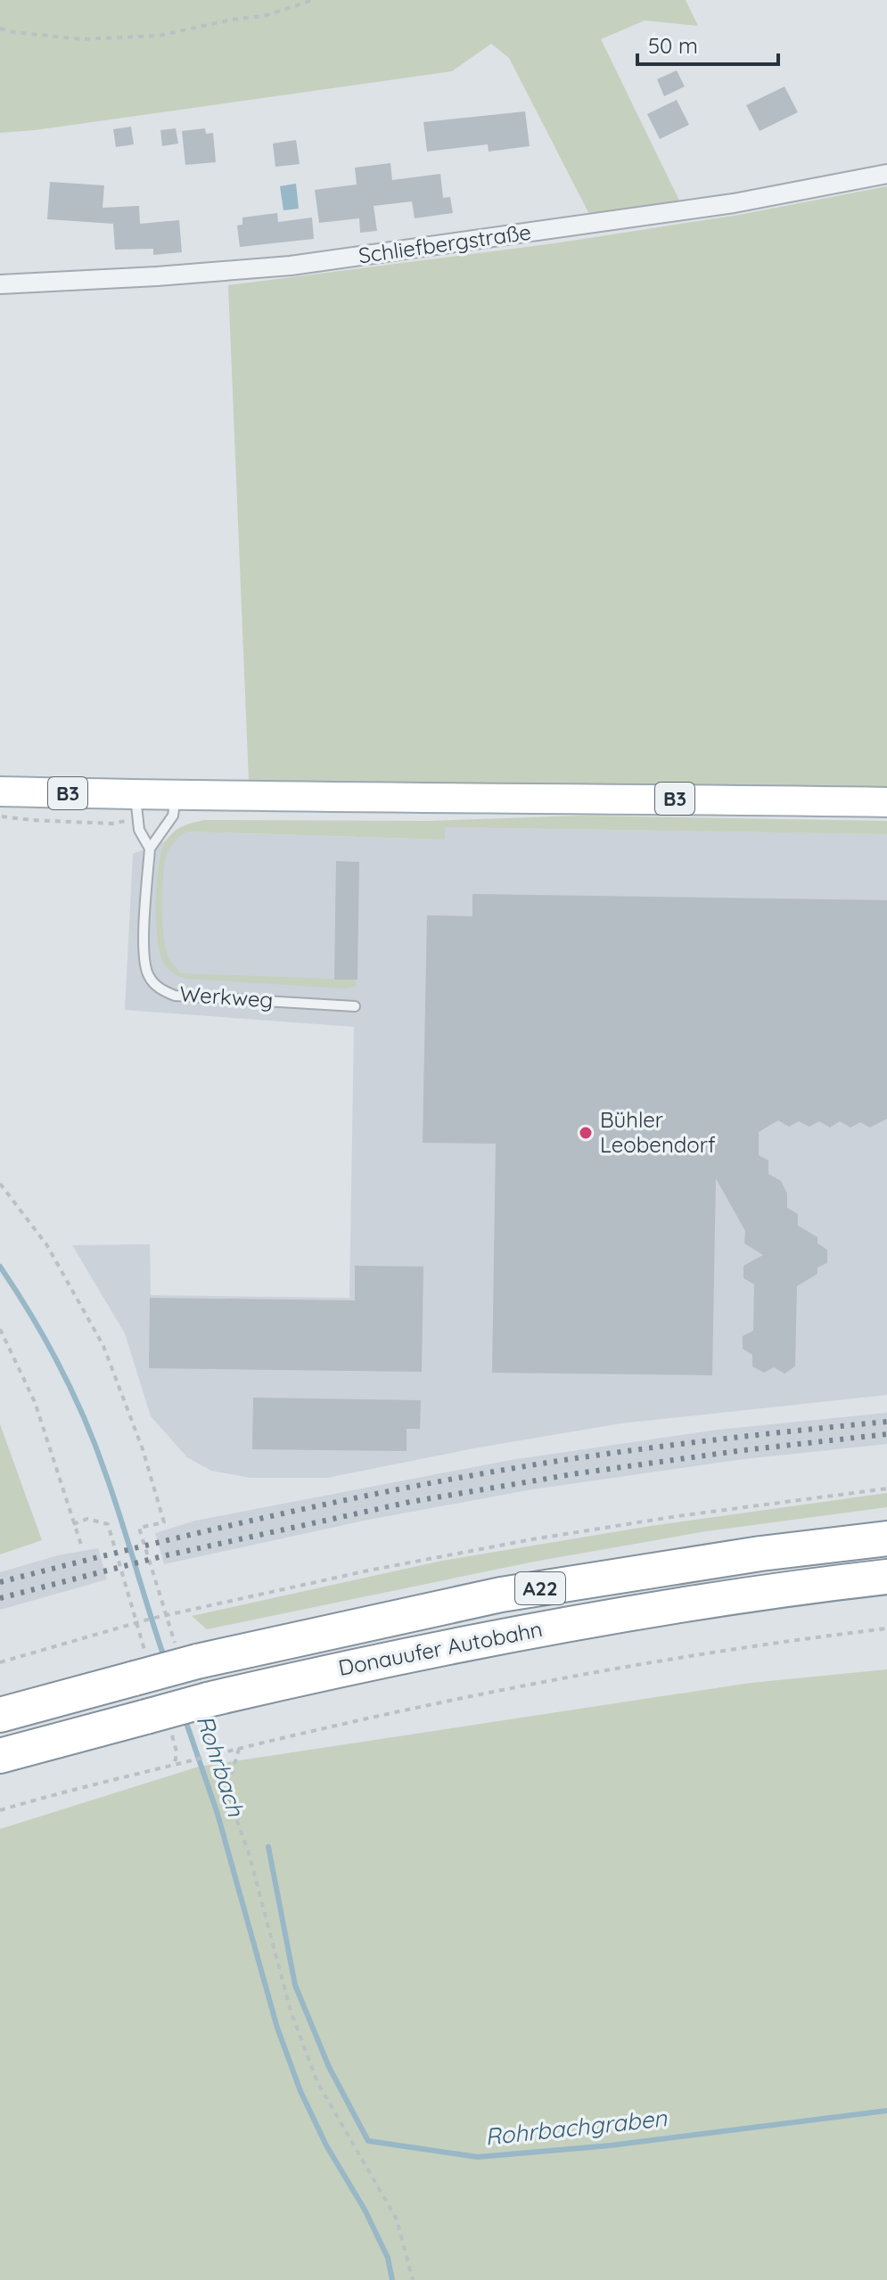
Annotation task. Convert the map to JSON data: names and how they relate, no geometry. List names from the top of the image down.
{
  "streets": {
    "highway": ["A22", "Donauufer Autobahn"],
    "main road": ["B3"],
    "street": ["Schliefbergstraße"],
    "lane": ["Werkweg"]
  },
  "water": ["Rohrbach", "Rohrbachgraben"],
  "places": ["Bühler Leobendorf"],
  "scale_bar": "50 m"
}
